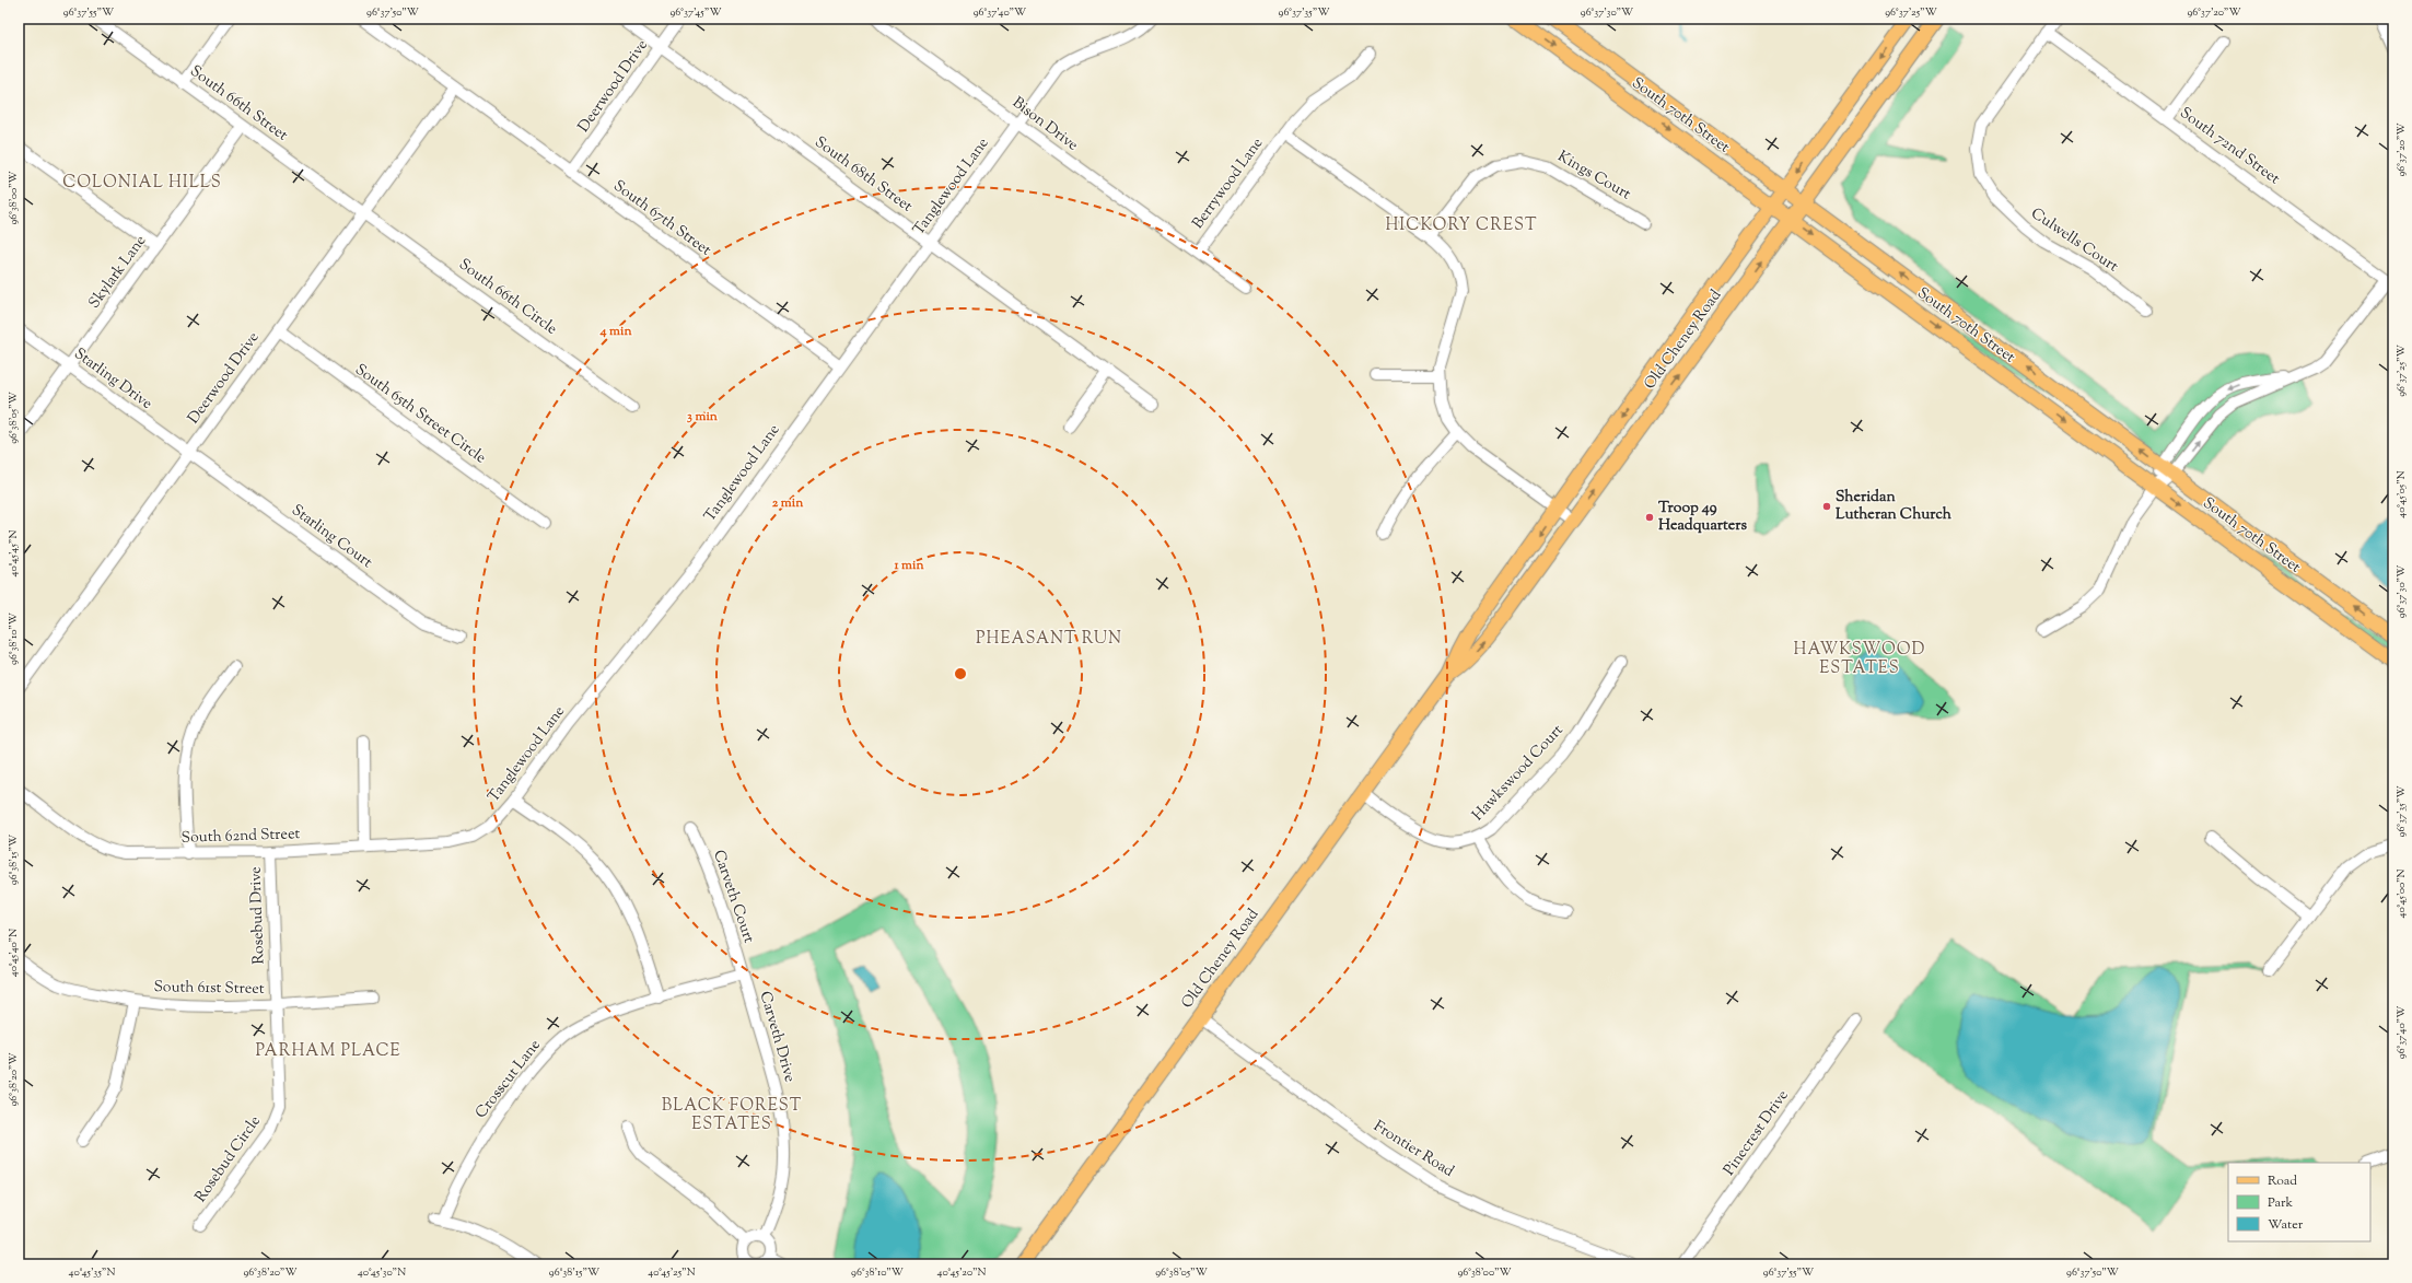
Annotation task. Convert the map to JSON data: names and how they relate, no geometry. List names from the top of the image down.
{
  "streets": {
    "main road": ["South 70th Street", "Old Cheney Road"],
    "street": [
      "Deerwood Drive",
      "South 66th Street",
      "Bison Drive",
      "South 72nd Street",
      "South 68th Street",
      "Kings Court",
      "Berrywood Lane",
      "Tanglewood Lane",
      "South 67th Street",
      "Culwells Court",
      "Skylark Lane",
      "South 66th Circle",
      "Starling Drive",
      "South 65th Street Circle",
      "Starling Court",
      "Hawkswood Court",
      "South 62nd Street",
      "Carveth Court",
      "Rosebud Drive",
      "South 61st Street",
      "Carveth Drive",
      "Crosscut Lane",
      "Pinecrest Drive",
      "Frontier Road",
      "Rosebud Circle"
    ]
  },
  "crossings": [
    ["Deerwood Drive", "South 66th Street"],
    ["Deerwood Drive", "South 68th Street"],
    ["Deerwood Drive", "South 67th Street"],
    ["Deerwood Drive", "South 66th Circle"],
    ["Deerwood Drive", "Starling Drive"],
    ["Deerwood Drive", "South 65th Street Circle"],
    ["Deerwood Drive", "Starling Court"],
    ["South 66th Street", "Skylark Lane"],
    ["South 66th Street", "South 66th Circle"],
    ["South 70th Street", "Old Cheney Road"],
    ["Bison Drive", "Berrywood Lane"],
    ["Bison Drive", "Tanglewood Lane"],
    ["South 72nd Street", "Culwells Court"],
    ["South 68th Street", "Tanglewood Lane"],
    ["Tanglewood Lane", "South 67th Street"],
    ["Tanglewood Lane", "South 62nd Street"],
    ["Skylark Lane", "Starling Drive"],
    ["Old Cheney Road", "Hawkswood Court"],
    ["Old Cheney Road", "Frontier Road"],
    ["Starling Drive", "Starling Court"],
    ["South 62nd Street", "Rosebud Drive"],
    ["Carveth Court", "Carveth Drive"],
    ["Carveth Court", "Crosscut Lane"],
    ["Rosebud Drive", "South 61st Street"],
    ["Rosebud Drive", "Rosebud Circle"],
    ["South 61st Street", "Rosebud Circle"],
    ["Carveth Drive", "Crosscut Lane"]
  ],
  "districts": [
    "COLONIAL HILLS",
    "HICKORY CREST",
    "PHEASANT RUN",
    "HAWKSWOOD ESTATES",
    "PARHAM PLACE",
    "BLACK FOREST ESTATES"
  ],
  "places": ["Sheridan Lutheran Church", "Troop 49 Headquarters"],
  "legend": ["Road", "Park", "Water"],
  "coordinates": [
    "96°37'55\"W",
    "96°37'50\"W",
    "96°37'45\"W",
    "96°37'40\"W",
    "96°37'35\"W",
    "96°37'30\"W",
    "96°37'25\"W",
    "96°37'20\"W",
    "96°38'00\"W",
    "96°38'05\"W",
    "40°45'05\"N",
    "40°45'45\"N",
    "96°38'10\"W",
    "96°38'15\"W",
    "40°45'00\"N",
    "40°45'40\"N",
    "96°38'20\"W",
    "40°45'35\"N",
    "40°45'30\"N",
    "40°45'25\"N",
    "40°45'20\"N"
  ],
  "rings": [
    "4 min",
    "3 min",
    "2 min",
    "1 min"
  ]
}
